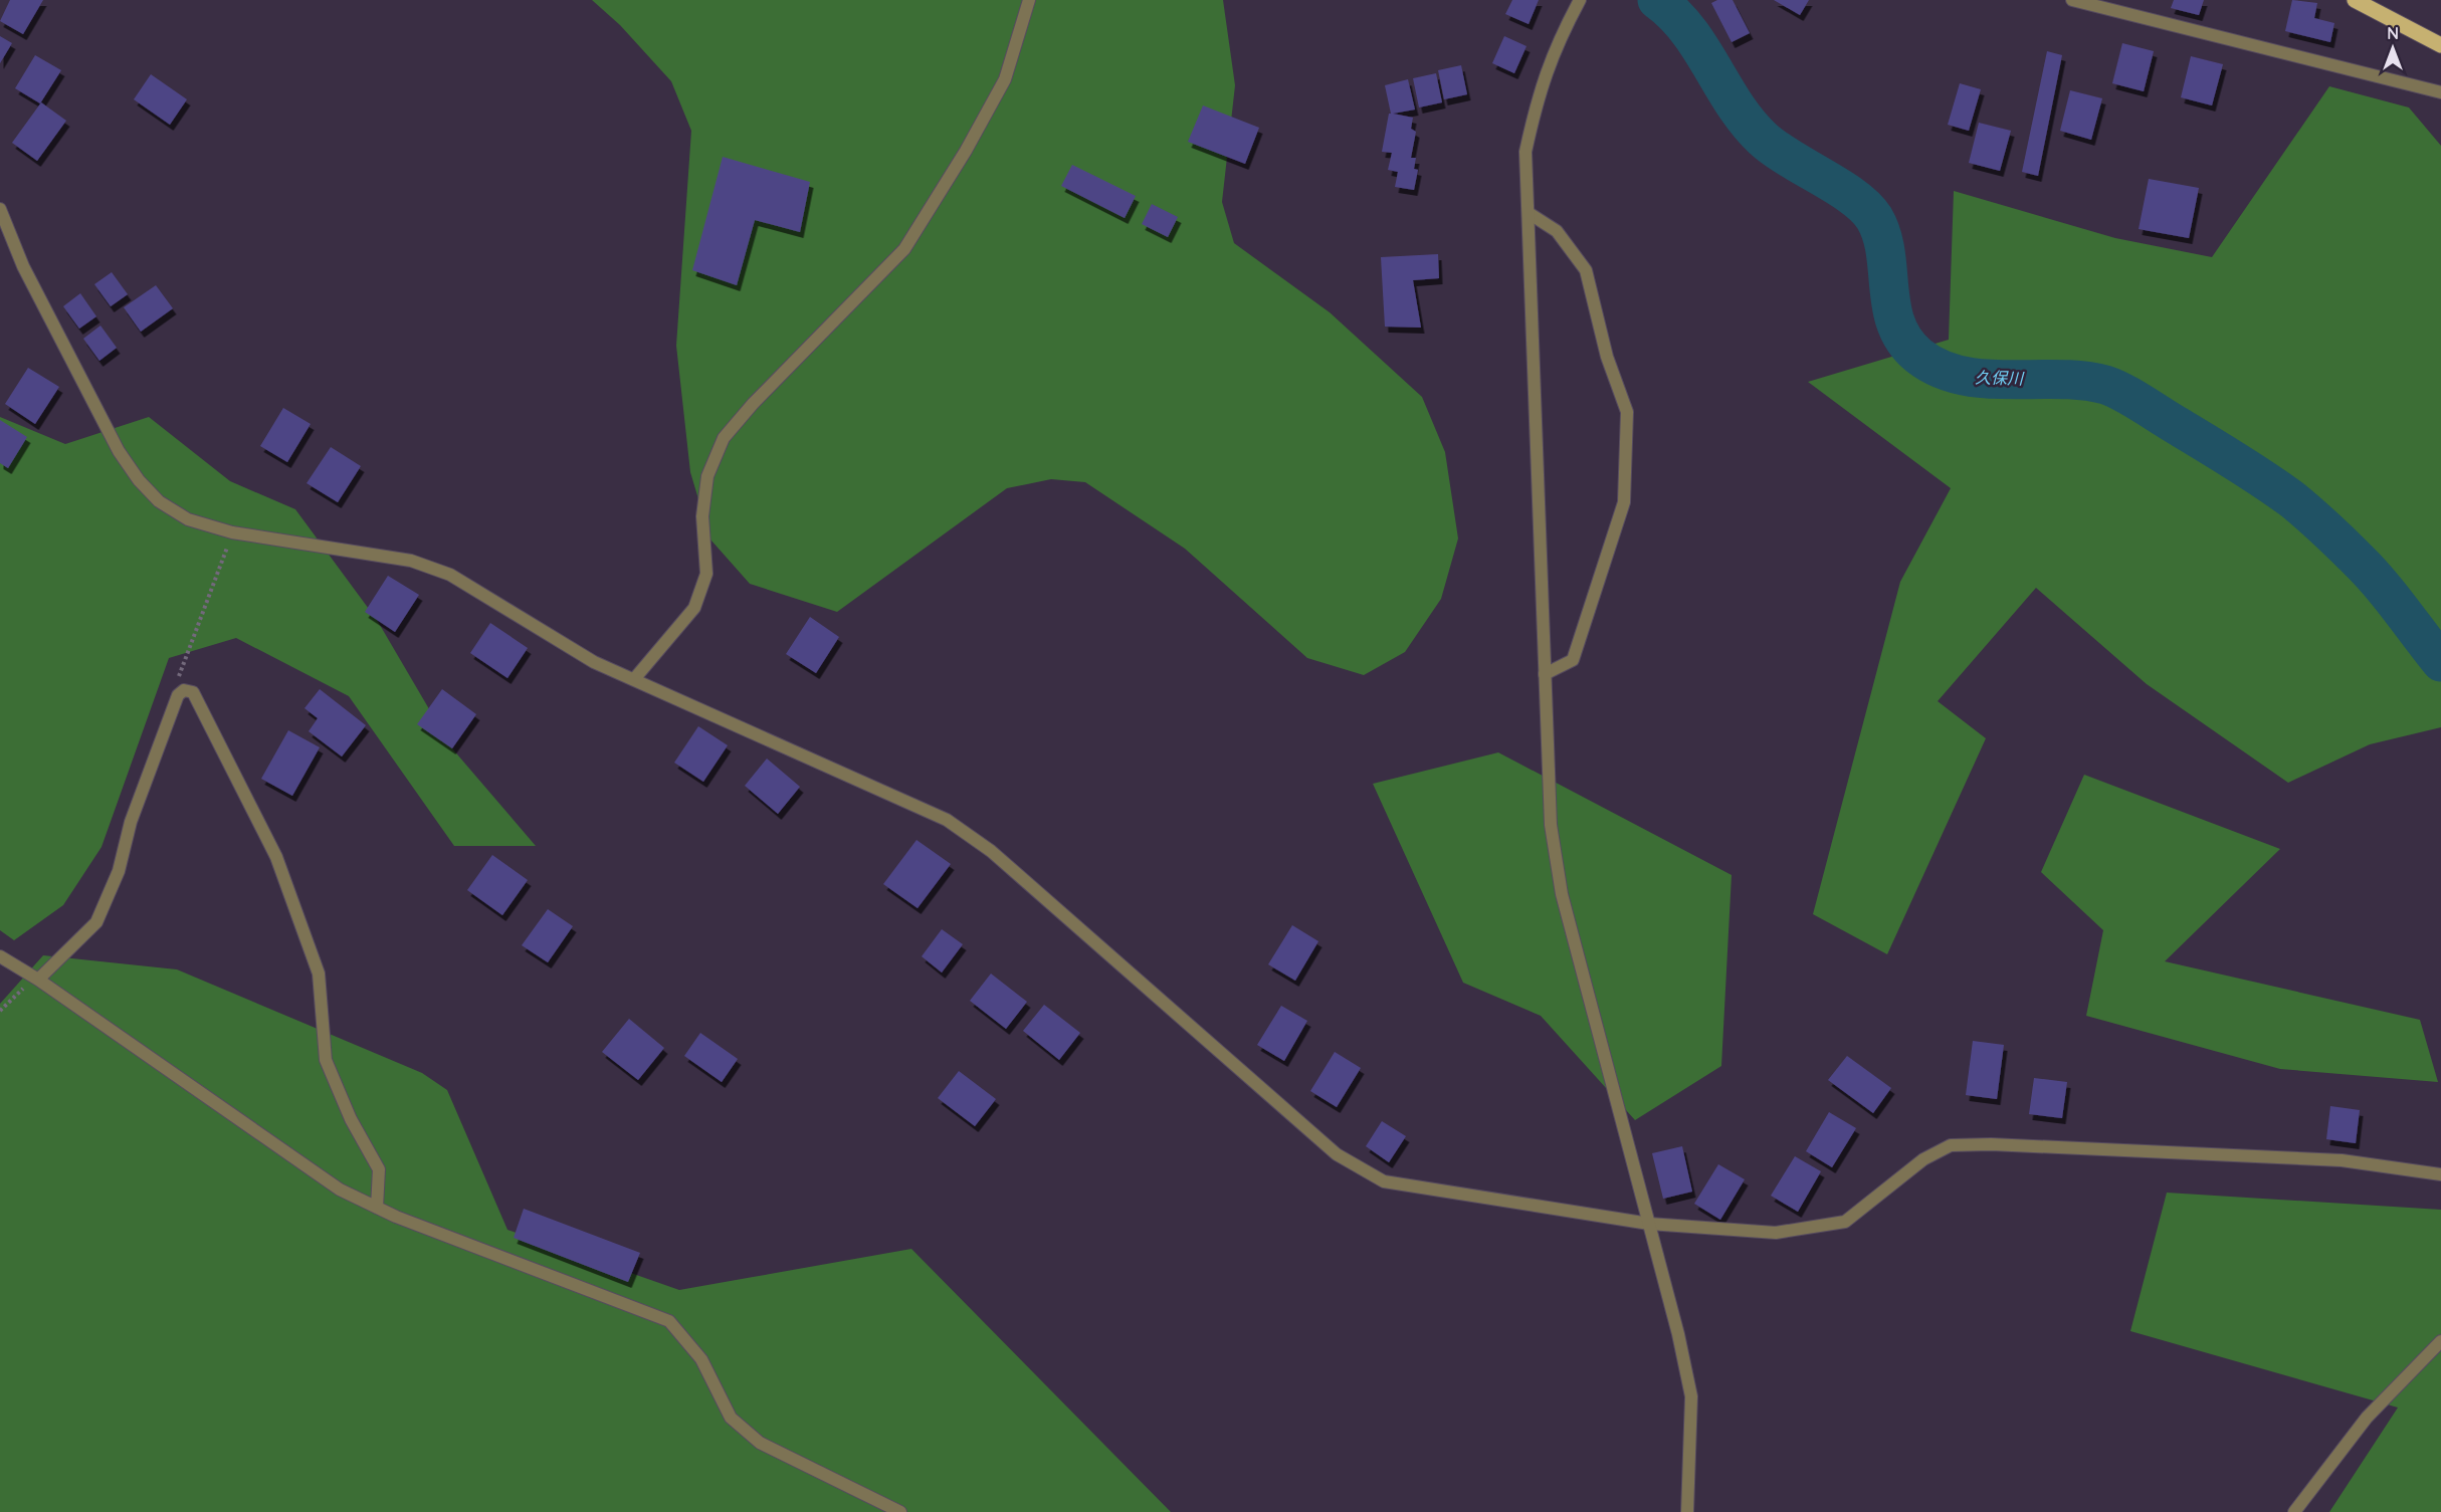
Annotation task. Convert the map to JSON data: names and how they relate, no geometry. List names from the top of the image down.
{
  "water": ["久保川"],
  "north": "top"
}
